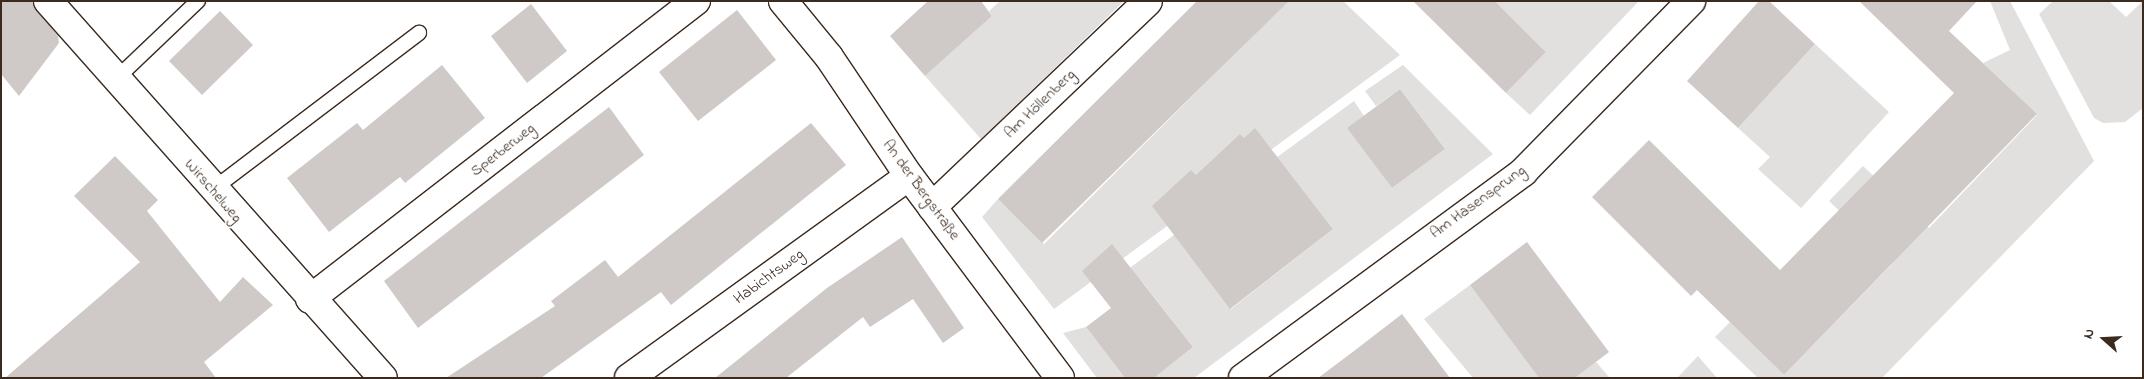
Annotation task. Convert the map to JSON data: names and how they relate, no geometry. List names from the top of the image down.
{
  "streets": {
    "street": [
      "Am Höllenberg",
      "Sperberweg",
      "An der Bergstraße",
      "Wirschelweg",
      "Am Hasensprung",
      "Habichtsweg"
    ]
  },
  "crossings": [
    ["Am Höllenberg", "An der Bergstraße"],
    ["Sperberweg", "Wirschelweg"],
    ["An der Bergstraße", "Habichtsweg"]
  ],
  "north": "left"
}
